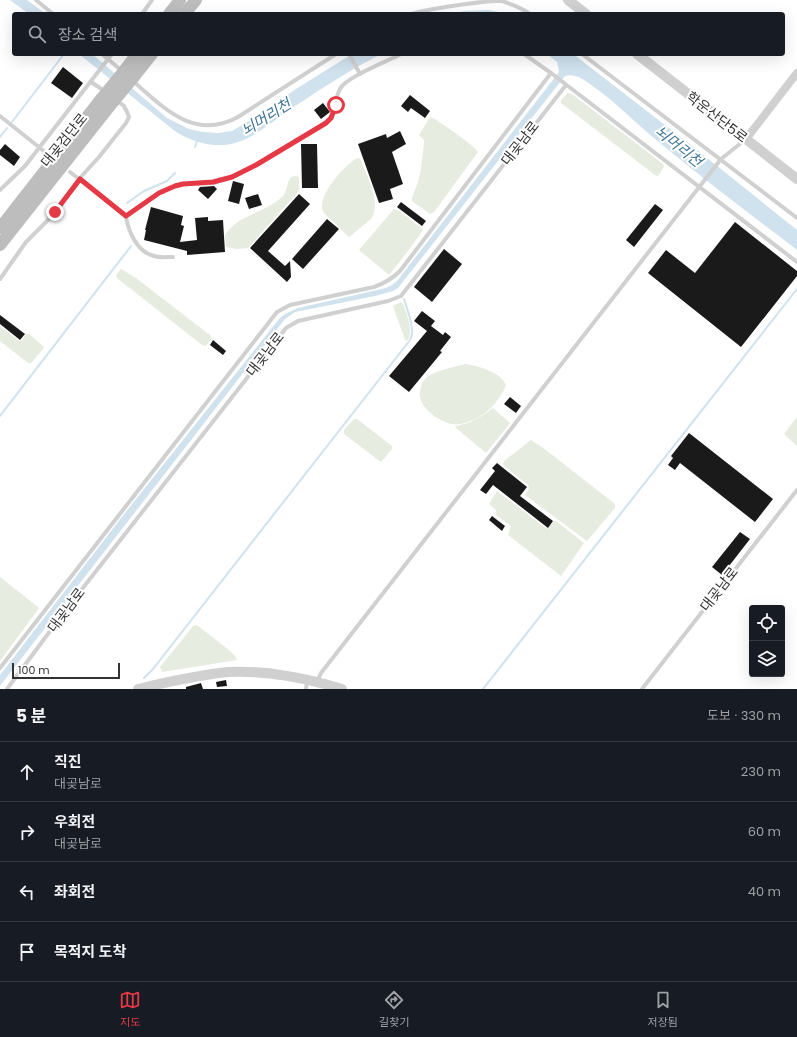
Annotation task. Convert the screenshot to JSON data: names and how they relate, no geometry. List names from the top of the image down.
{
  "streets": {
    "main road": ["대곶검단로"],
    "street": ["학운산단5로"],
    "lane": ["대곶남로"]
  },
  "water": ["뇌머리천"],
  "scale_bar": "100 m",
  "page": {
    "search": "장소 검색",
    "scale": "100 m",
    "heading": ["5 분", "도보 · 330 m"],
    "list": [
      ["직진", "대곶남로", "230 m"],
      ["우회전", "대곶남로", "60 m"],
      ["좌회전", "40 m"],
      "목적지 도착"
    ],
    "nav": ["지도", "길찾기", "저장됨"]
  }
}
